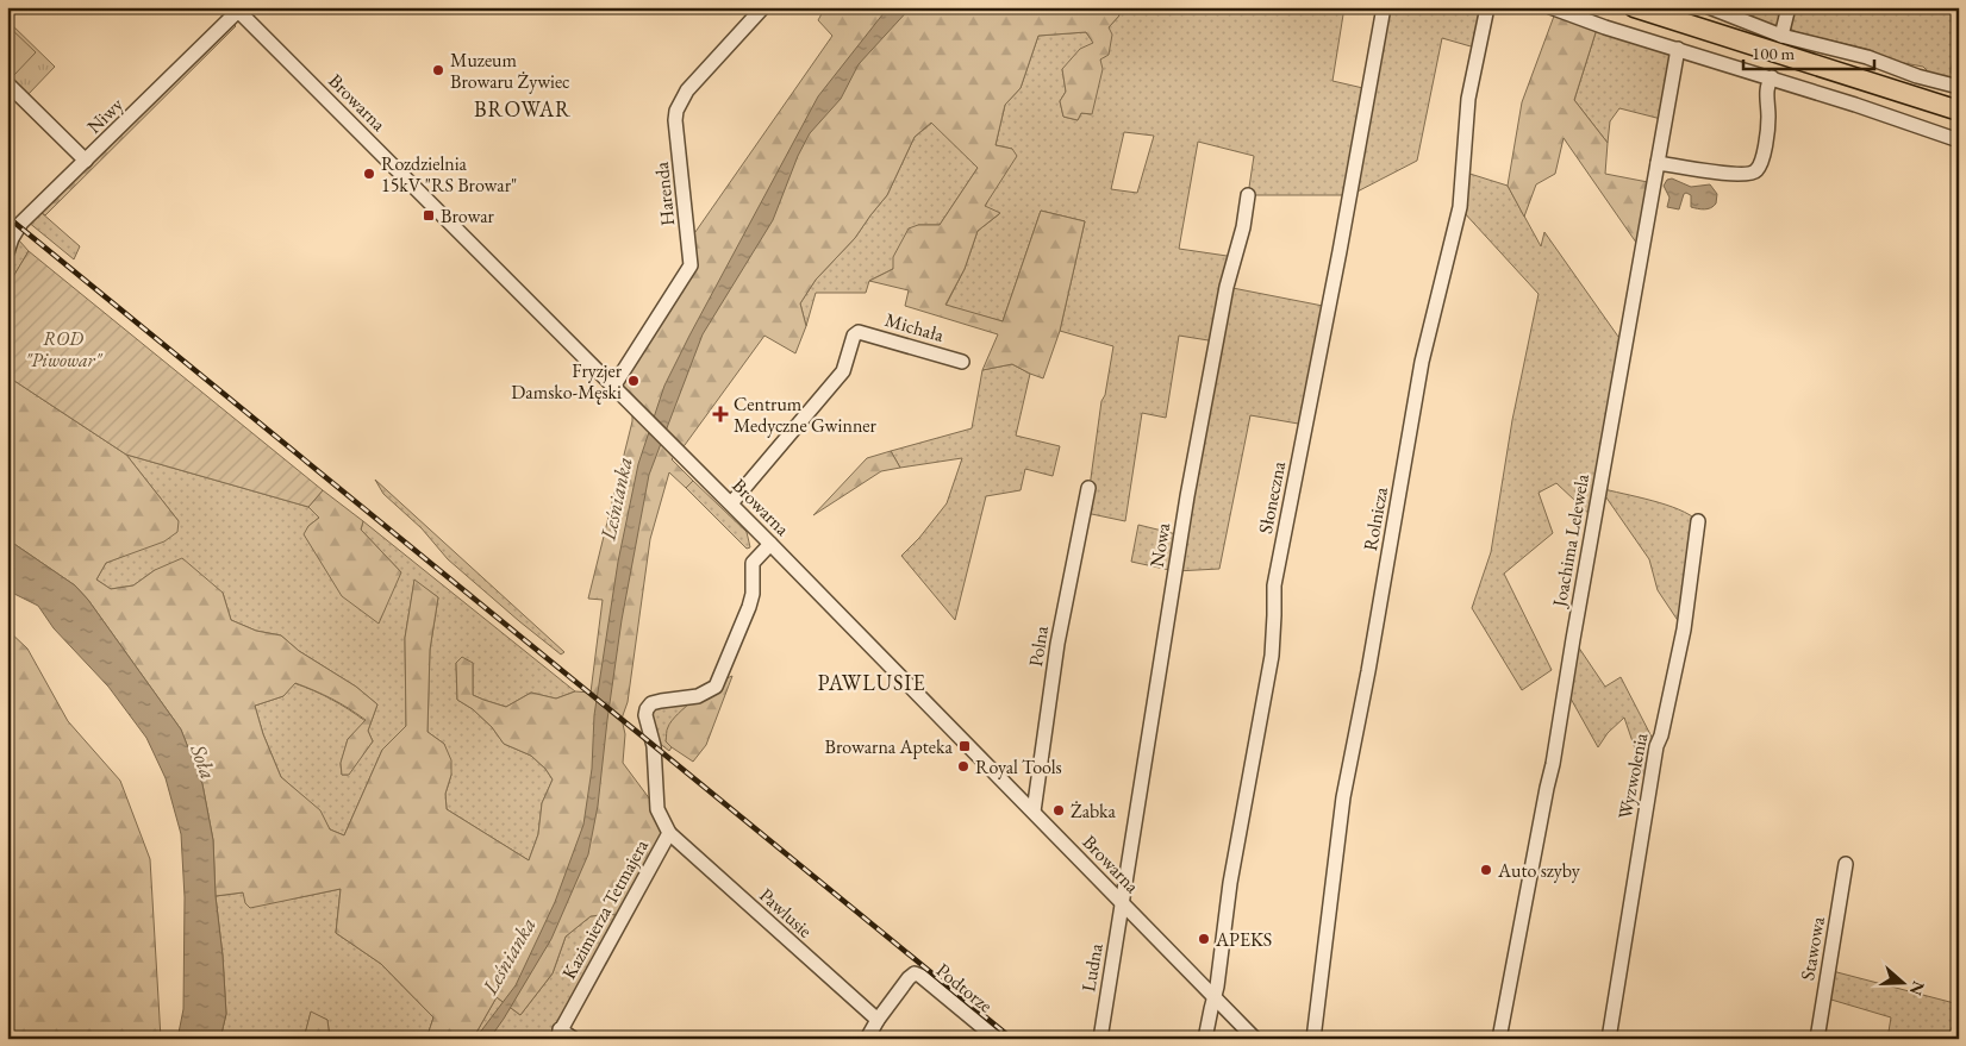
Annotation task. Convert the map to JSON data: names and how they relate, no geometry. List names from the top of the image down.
{
  "streets": {
    "street": [
      "Browarna",
      "Niwy",
      "Harenda",
      "Michała",
      "Słoneczna",
      "Rolnicza",
      "Joachima Lelewela",
      "Nowa",
      "Polna",
      "Wyzwolenia",
      "Kazimierza Tetmajera",
      "Pawlusie",
      "Stawowa",
      "Ludna",
      "Podtorze"
    ]
  },
  "crossings": [
    ["Browarna", "Niwy"],
    ["Browarna", "Harenda"],
    ["Browarna", "Michała"],
    ["Browarna", "Słoneczna"],
    ["Browarna", "Nowa"],
    ["Browarna", "Polna"],
    ["Browarna", "Kazimierza Tetmajera"],
    ["Browarna", "Ludna"],
    ["Nowa", "Ludna"],
    ["Kazimierza Tetmajera", "Pawlusie"],
    ["Pawlusie", "Podtorze"]
  ],
  "districts": ["BROWAR", "PAWLUSIE"],
  "water": ["Leśnianka", "Soła"],
  "parks": ["ROD \"Piwowar\""],
  "places": {
    "other": [
      "Muzeum Browaru Żywiec",
      "Rozdzielnia 15kV \"RS Browar\"",
      "Fryzjer Damsko-Męski",
      "Royal Tools",
      "Żabka",
      "Auto szyby",
      "APEKS"
    ],
    "transit": ["Browar", "Browarna Apteka"],
    "health": ["Centrum Medyczne Gwinner"]
  },
  "scale_bar": "100 m",
  "north": "right"
}
